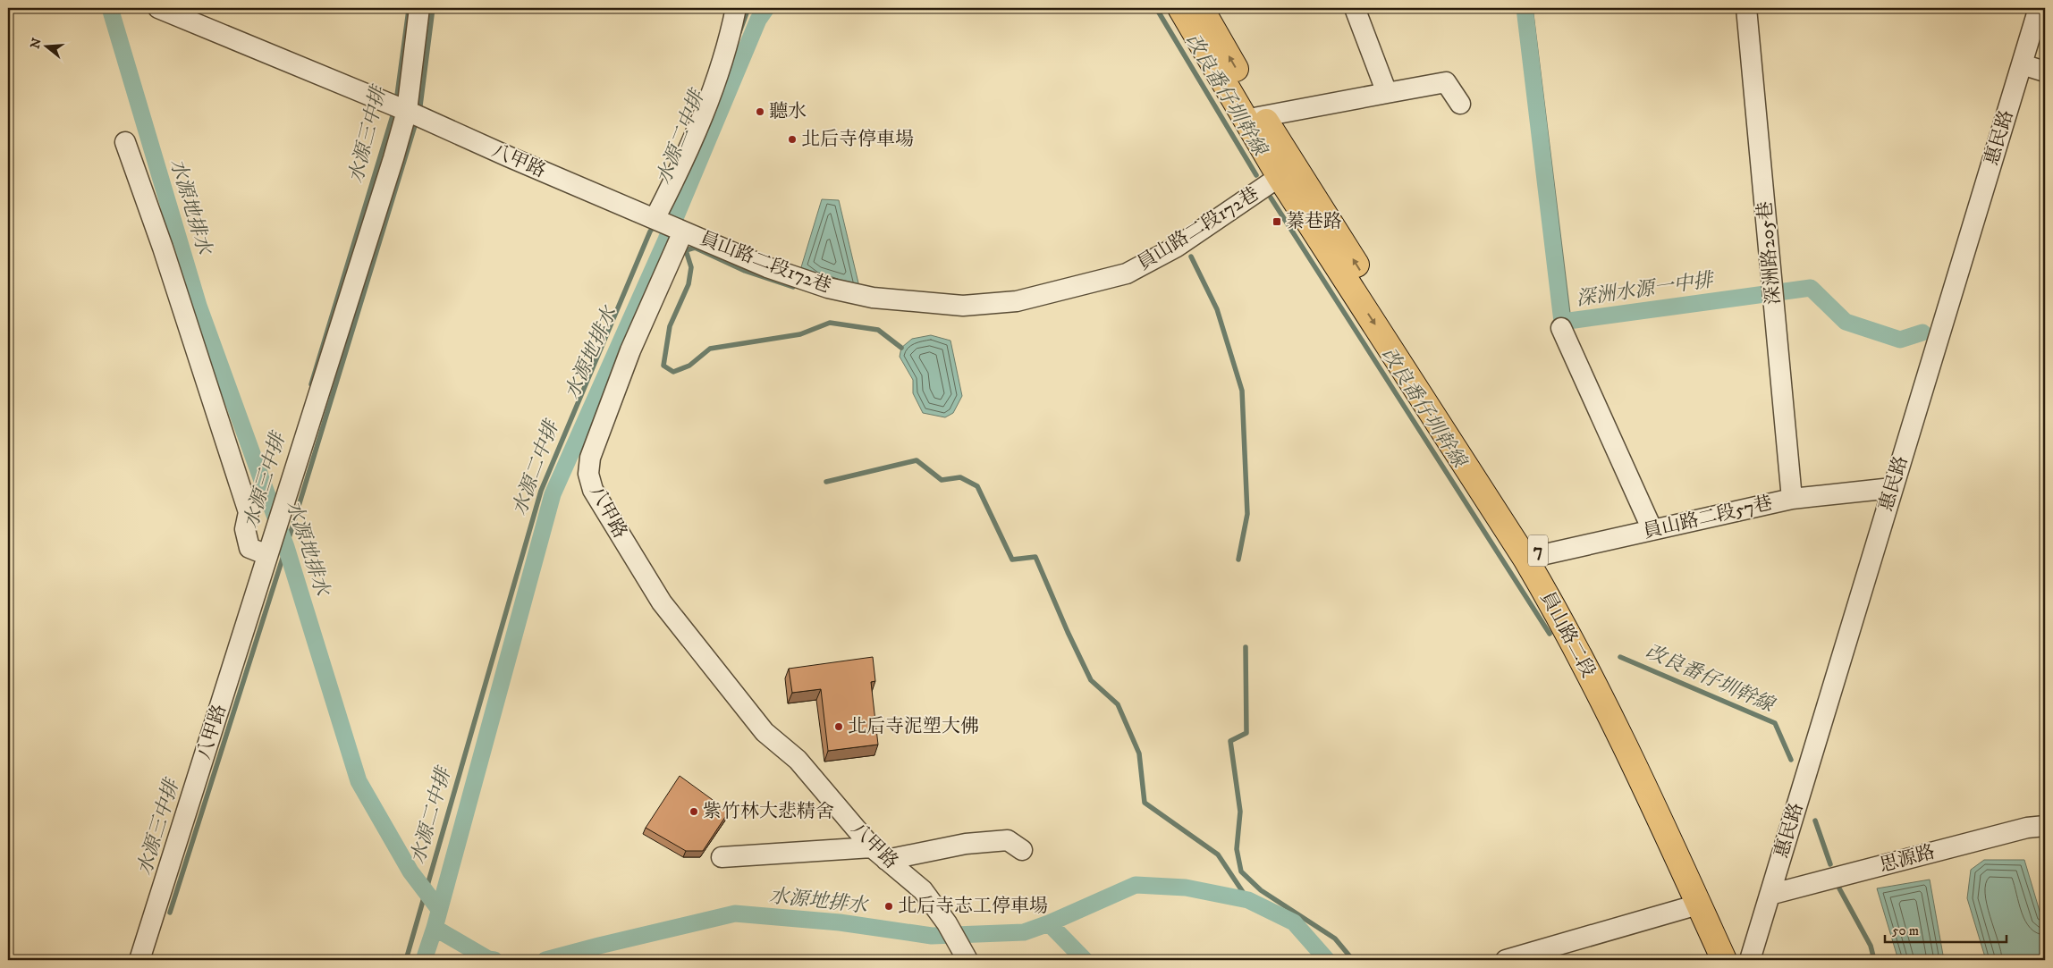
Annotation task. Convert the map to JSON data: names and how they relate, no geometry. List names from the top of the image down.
{
  "streets": {
    "main road": ["7", "員山路二段"],
    "street": [
      "惠民路",
      "八甲路",
      "員山路二段172巷",
      "深洲路205巷",
      "員山路二段57巷",
      "思源路"
    ]
  },
  "crossings": [
    ["惠民路", "員山路二段57巷"],
    ["惠民路", "思源路"],
    ["八甲路", "員山路二段172巷"],
    ["員山路二段172巷", "員山路二段"],
    ["深洲路205巷", "員山路二段57巷"],
    ["員山路二段57巷", "員山路二段"]
  ],
  "water": [
    "改良番仔圳幹線",
    "水源三中排",
    "水源二中排",
    "水源地排水",
    "深洲水源一中排"
  ],
  "places": {
    "other": [
      "聽水",
      "北后寺停車場",
      "北后寺泥塑大佛",
      "紫竹林大悲精舍",
      "北后寺志工停車場"
    ],
    "transit": ["蓁巷路"]
  },
  "scale_bar": "50 m",
  "north": "left"
}
